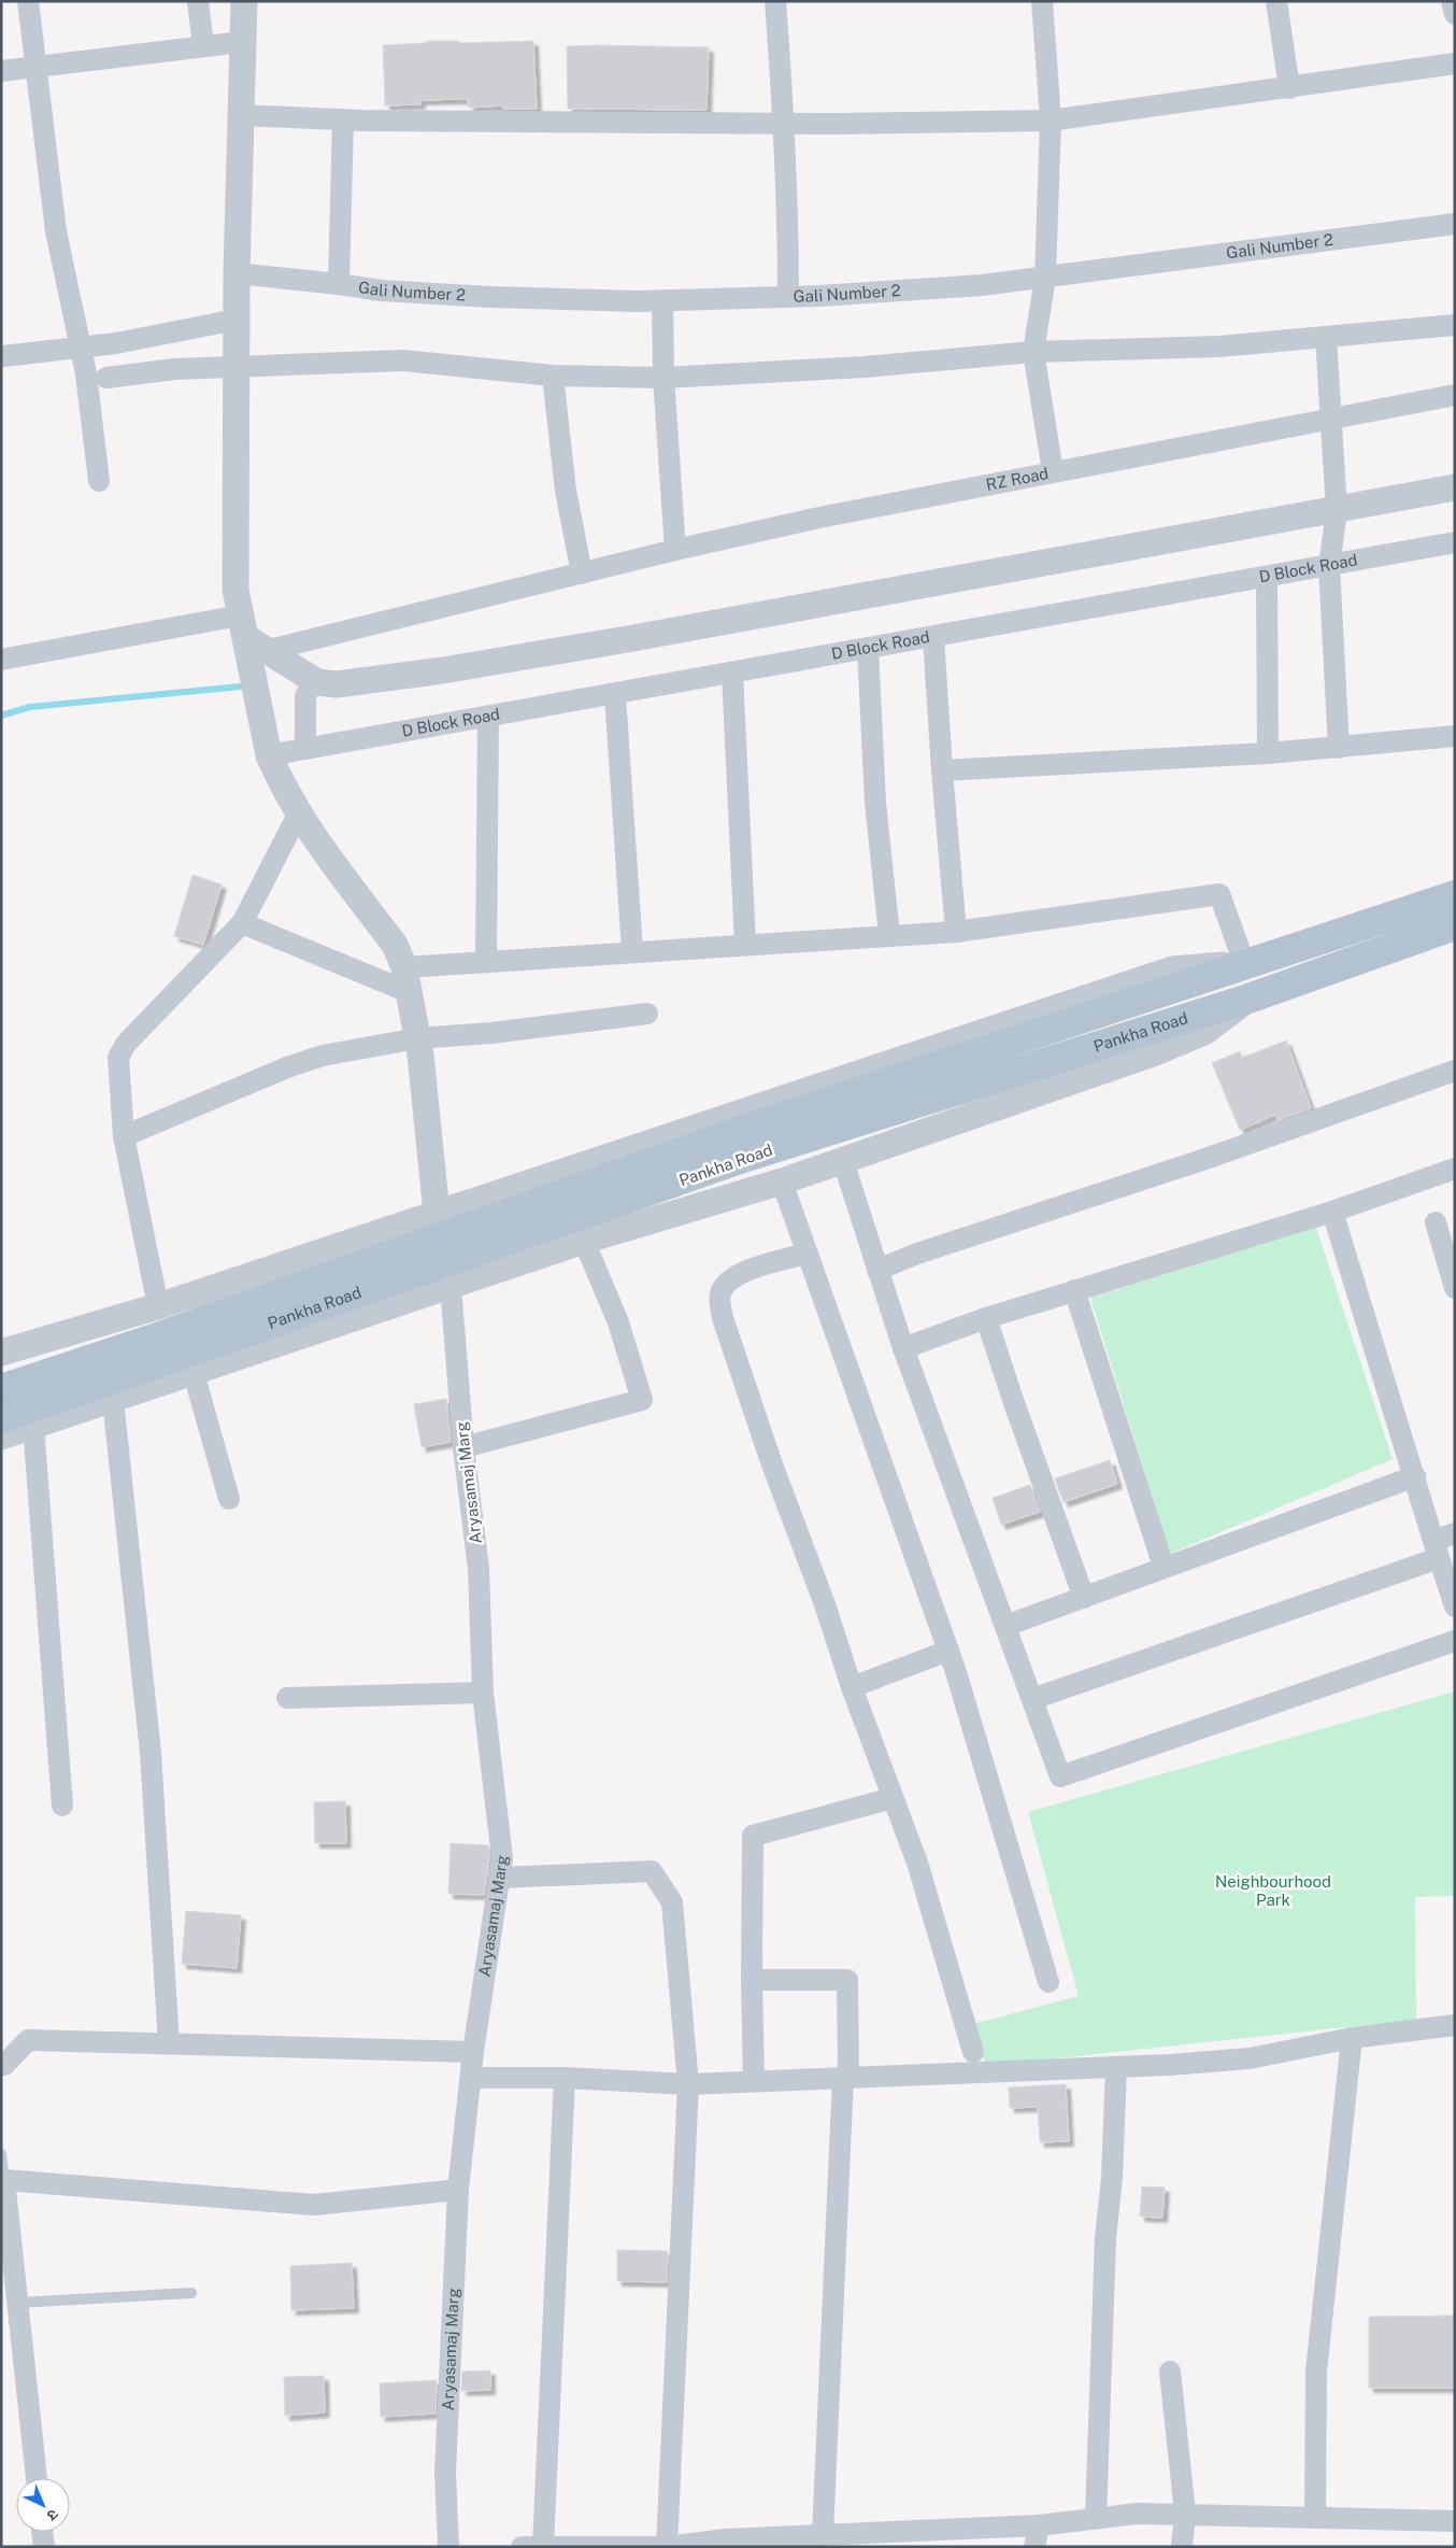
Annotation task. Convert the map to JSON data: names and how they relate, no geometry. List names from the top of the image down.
{
  "streets": {
    "main road": ["Pankha Road"],
    "street": [
      "Gali Number 2",
      "RZ Road",
      "D Block Road",
      "Aryasamaj Marg"
    ]
  },
  "parks": ["Neighbourhood Park"],
  "north": "bottom right"
}
